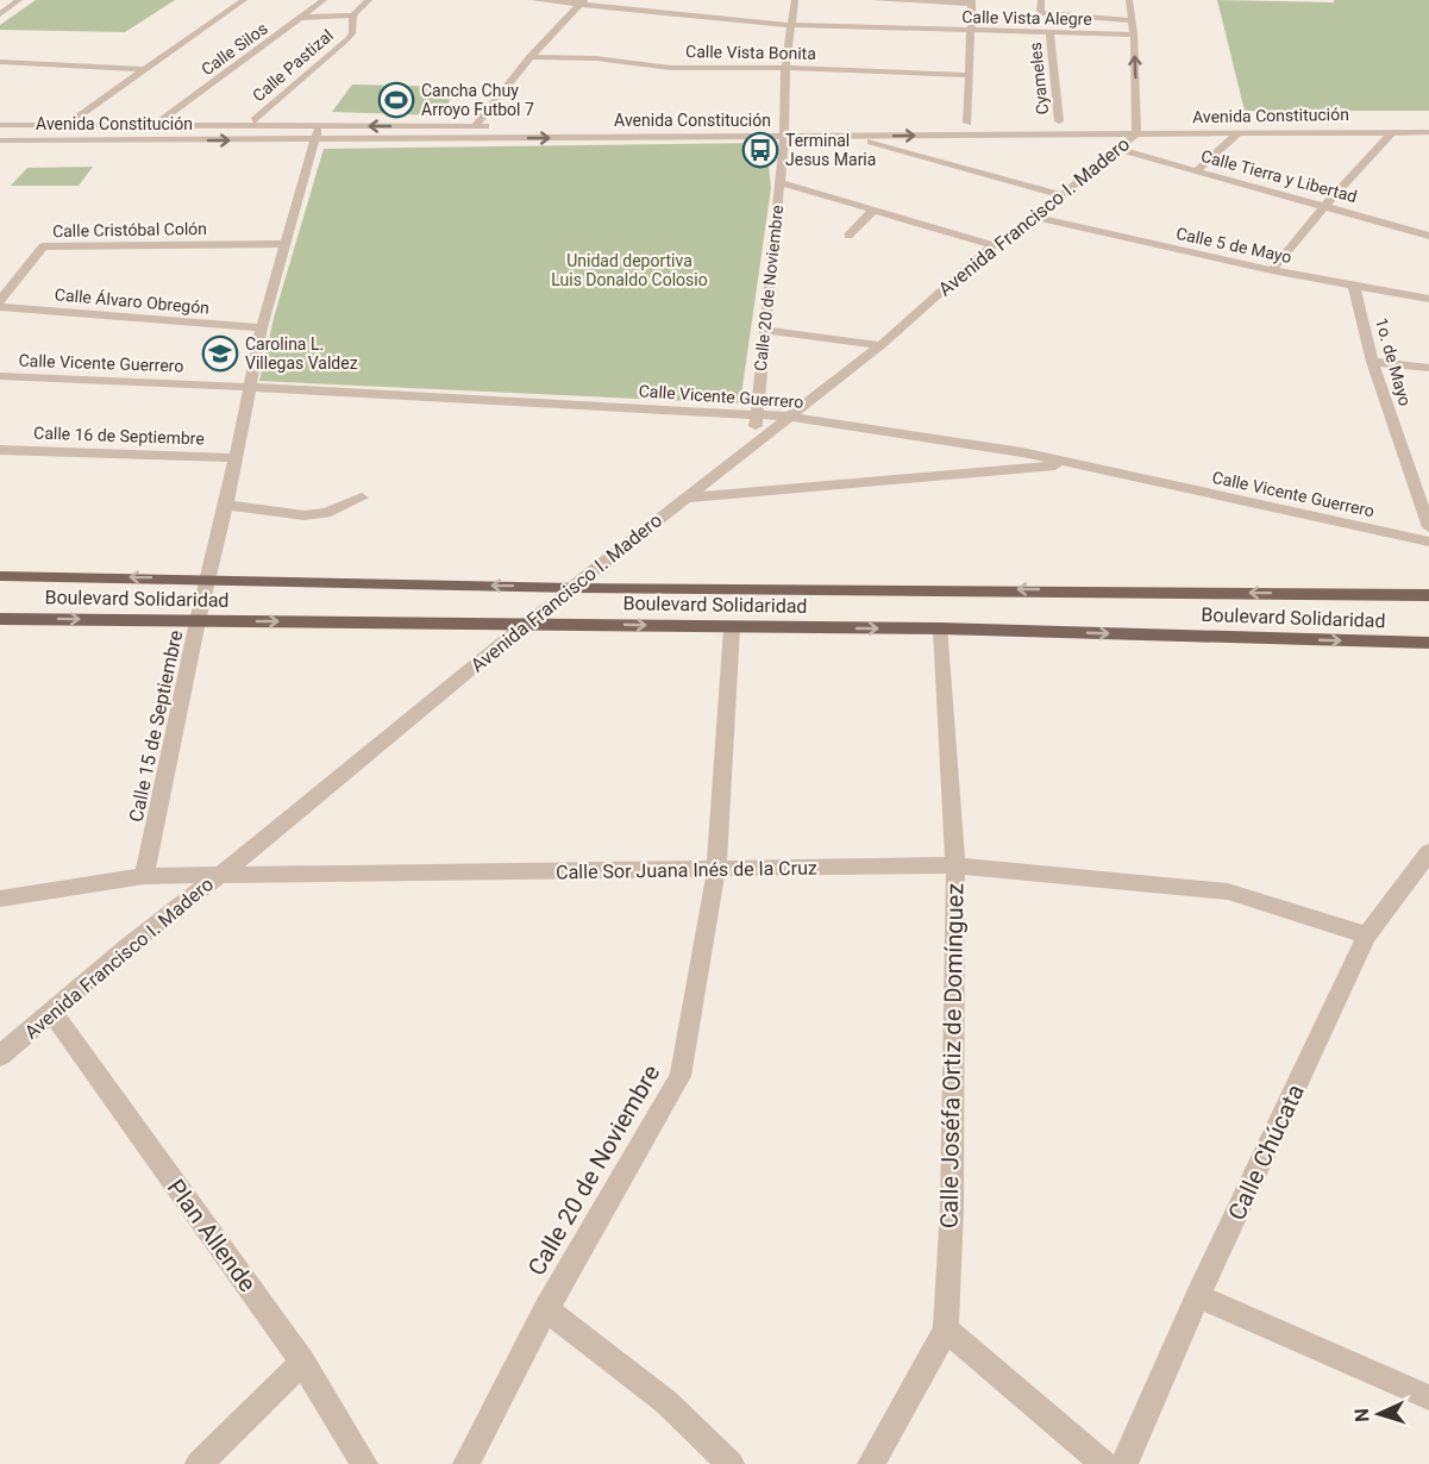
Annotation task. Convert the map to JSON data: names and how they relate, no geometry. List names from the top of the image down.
{
  "streets": {
    "main road": ["Boulevard Solidaridad"],
    "street": [
      "Calle Vista Alegre",
      "Calle Silos",
      "Calle Vista Bonita",
      "Calle Pastizal",
      "Cyameles",
      "Avenida Constitución",
      "Calle Tierra y Libertad",
      "Avenida Francisco I. Madero",
      "Calle Cristóbal Colón",
      "Calle 5 de Mayo",
      "Calle 20 de Noviembre",
      "Calle Álvaro Obregón",
      "1o. de Mayo",
      "Calle Vicente Guerrero",
      "Calle 16 de Septiembre",
      "Calle 15 de Septiembre",
      "Calle Sor Juana Inés de la Cruz",
      "Calle Joséfa Ortiz de Domínguez",
      "Calle Chúcata",
      "Plan Allende"
    ]
  },
  "crossings": [
    ["Calle Vista Alegre", "Cyameles"],
    ["Calle Vista Alegre", "Calle 20 de Noviembre"],
    ["Calle Vista Bonita", "Calle 20 de Noviembre"],
    ["Avenida Constitución", "Avenida Francisco I. Madero"],
    ["Avenida Constitución", "Calle 20 de Noviembre"],
    ["Avenida Constitución", "Calle 15 de Septiembre"],
    ["Calle Tierra y Libertad", "Avenida Francisco I. Madero"],
    ["Avenida Francisco I. Madero", "Calle 5 de Mayo"],
    ["Avenida Francisco I. Madero", "Calle 20 de Noviembre"],
    ["Avenida Francisco I. Madero", "Calle Vicente Guerrero"],
    ["Avenida Francisco I. Madero", "Boulevard Solidaridad"],
    ["Avenida Francisco I. Madero", "Calle Sor Juana Inés de la Cruz"],
    ["Avenida Francisco I. Madero", "Plan Allende"],
    ["Calle Cristóbal Colón", "Calle 15 de Septiembre"],
    ["Calle 5 de Mayo", "1o. de Mayo"],
    ["Calle 20 de Noviembre", "Calle Vicente Guerrero"],
    ["Calle 20 de Noviembre", "Boulevard Solidaridad"],
    ["Calle 20 de Noviembre", "Calle Sor Juana Inés de la Cruz"],
    ["Calle Álvaro Obregón", "Calle 15 de Septiembre"],
    ["Calle Vicente Guerrero", "Calle 15 de Septiembre"],
    ["Calle 16 de Septiembre", "Calle 15 de Septiembre"],
    ["Boulevard Solidaridad", "Calle 15 de Septiembre"],
    ["Boulevard Solidaridad", "Calle Joséfa Ortiz de Domínguez"],
    ["Calle 15 de Septiembre", "Calle Sor Juana Inés de la Cruz"],
    ["Calle Sor Juana Inés de la Cruz", "Calle Joséfa Ortiz de Domínguez"],
    ["Calle Sor Juana Inés de la Cruz", "Calle Chúcata"]
  ],
  "parks": ["Unidad deportiva Luis Donaldo Colosio"],
  "places": {
    "sports": ["Cancha Chuy Arroyo Futbol 7"],
    "bus stop": ["Terminal Jesus Maria"],
    "school or university": ["Carolina L. Villegas Valdez"]
  },
  "north": "left"
}
